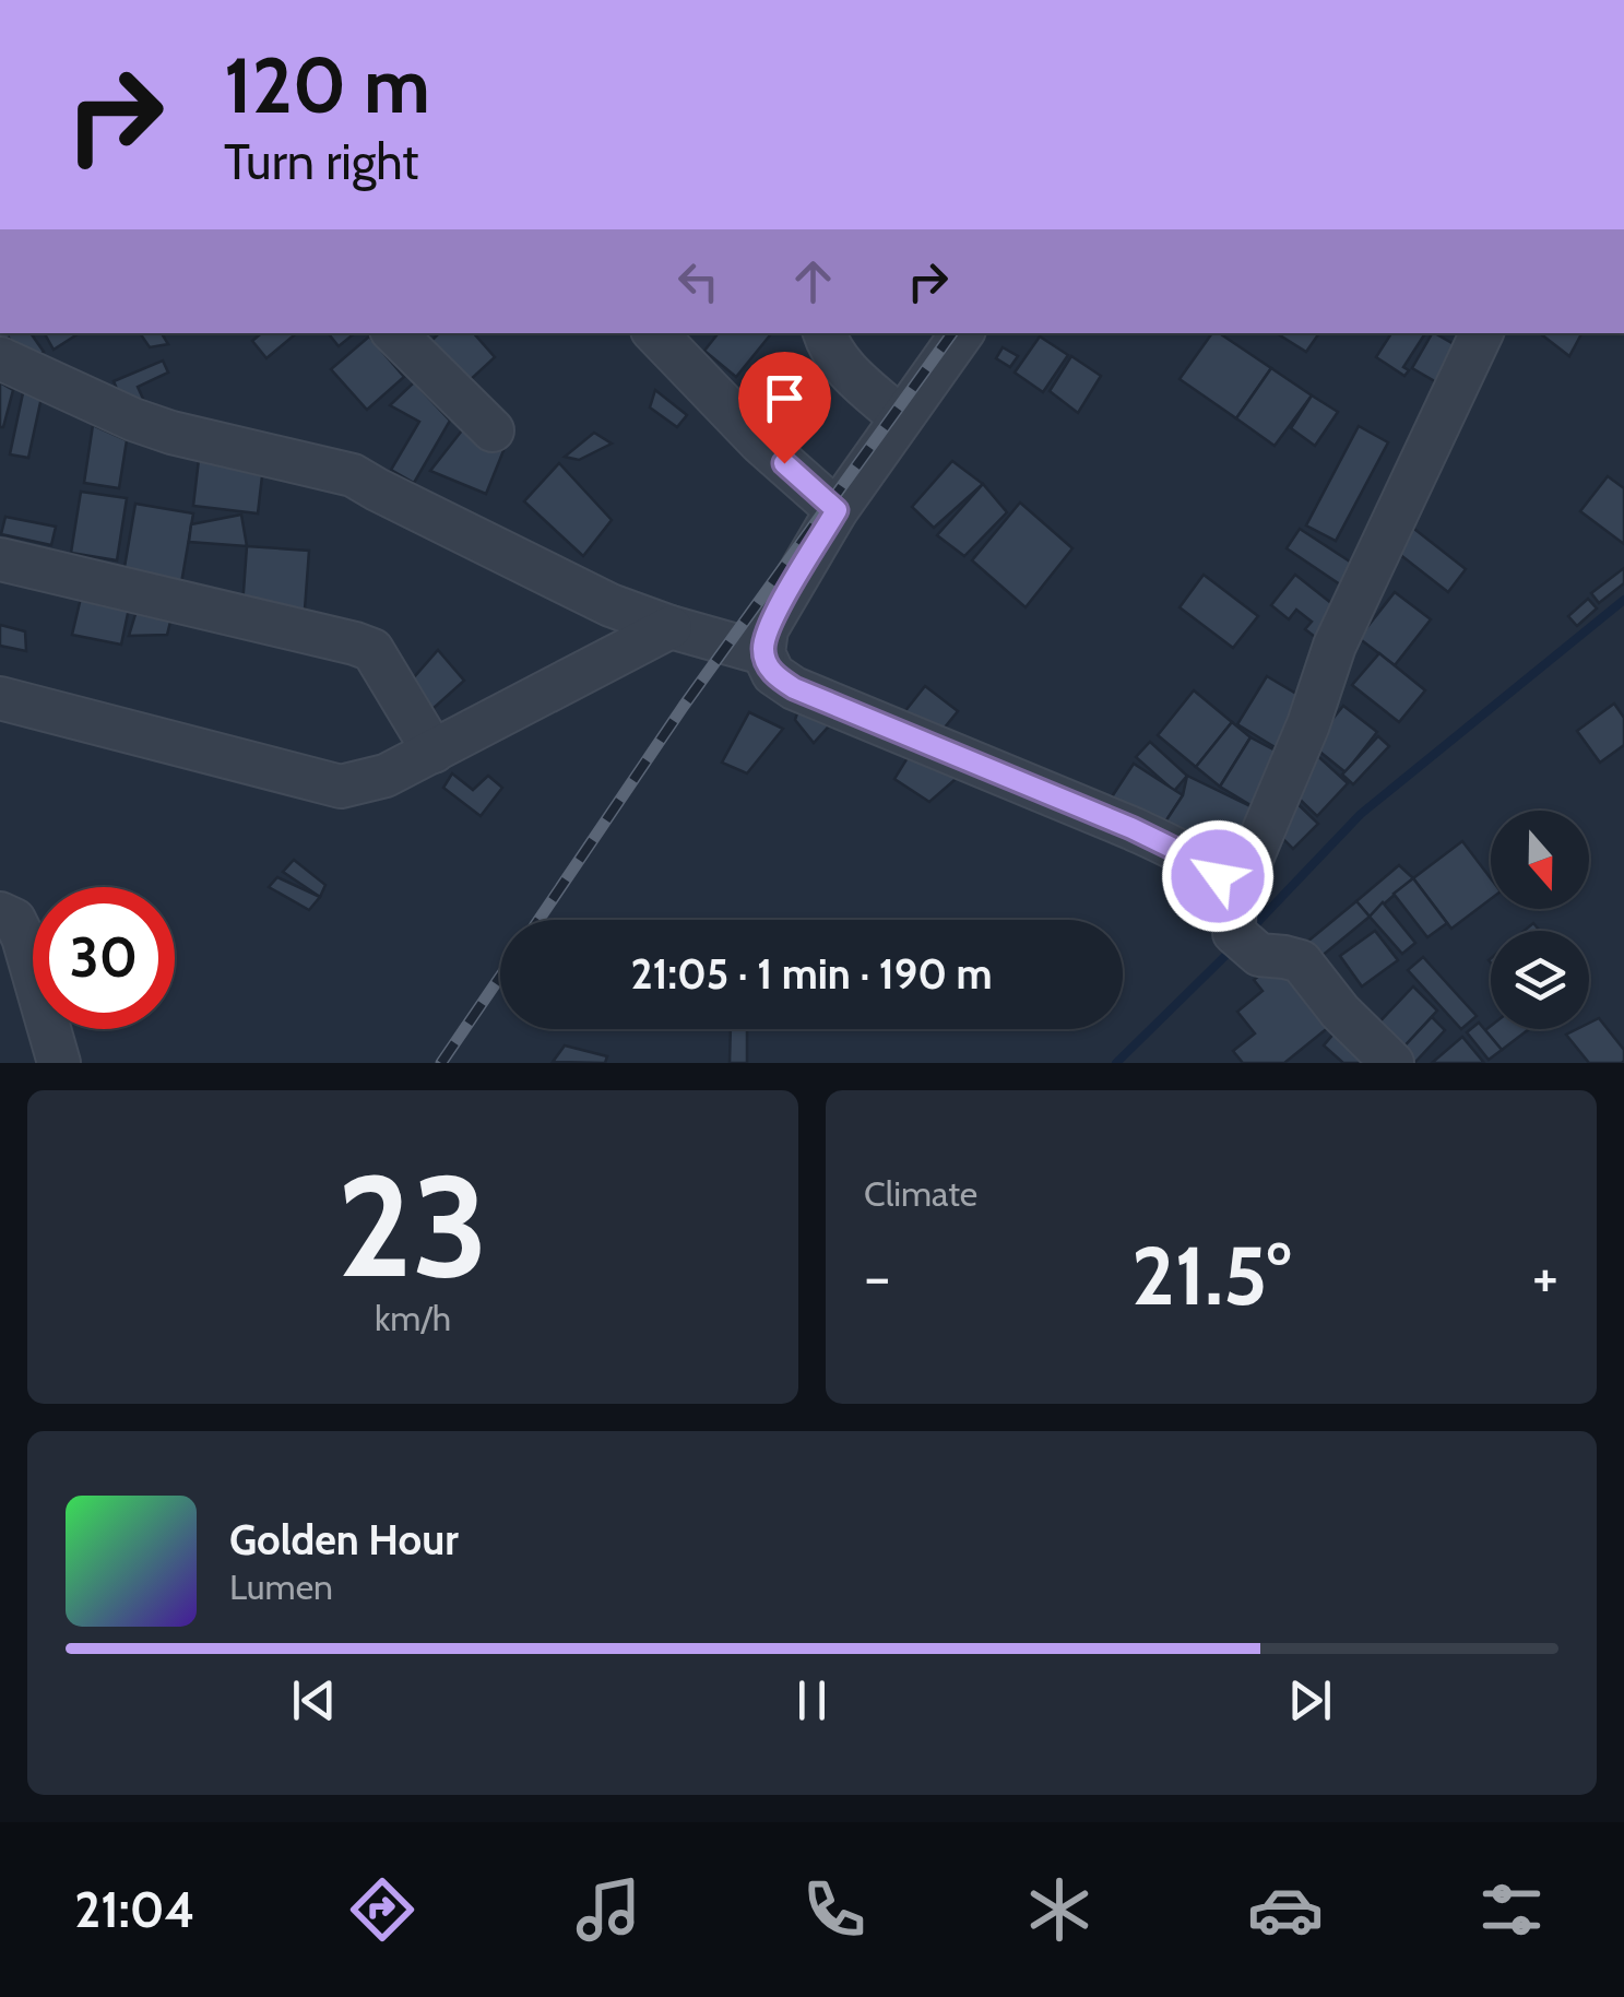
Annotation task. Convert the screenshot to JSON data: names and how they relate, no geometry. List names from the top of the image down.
{
  "north": "bottom",
  "page": {
    "turn": ["120 m", "Turn right"],
    "limit": "30",
    "trip": "21:05 · 1 min · 190 m",
    "tile": [
      ["23", "km/h"],
      "Climate"
    ],
    "heat": ["−", "21.5°", "+"],
    "song": ["Golden Hour", "Lumen"],
    "tabs": "21:04"
  }
}
